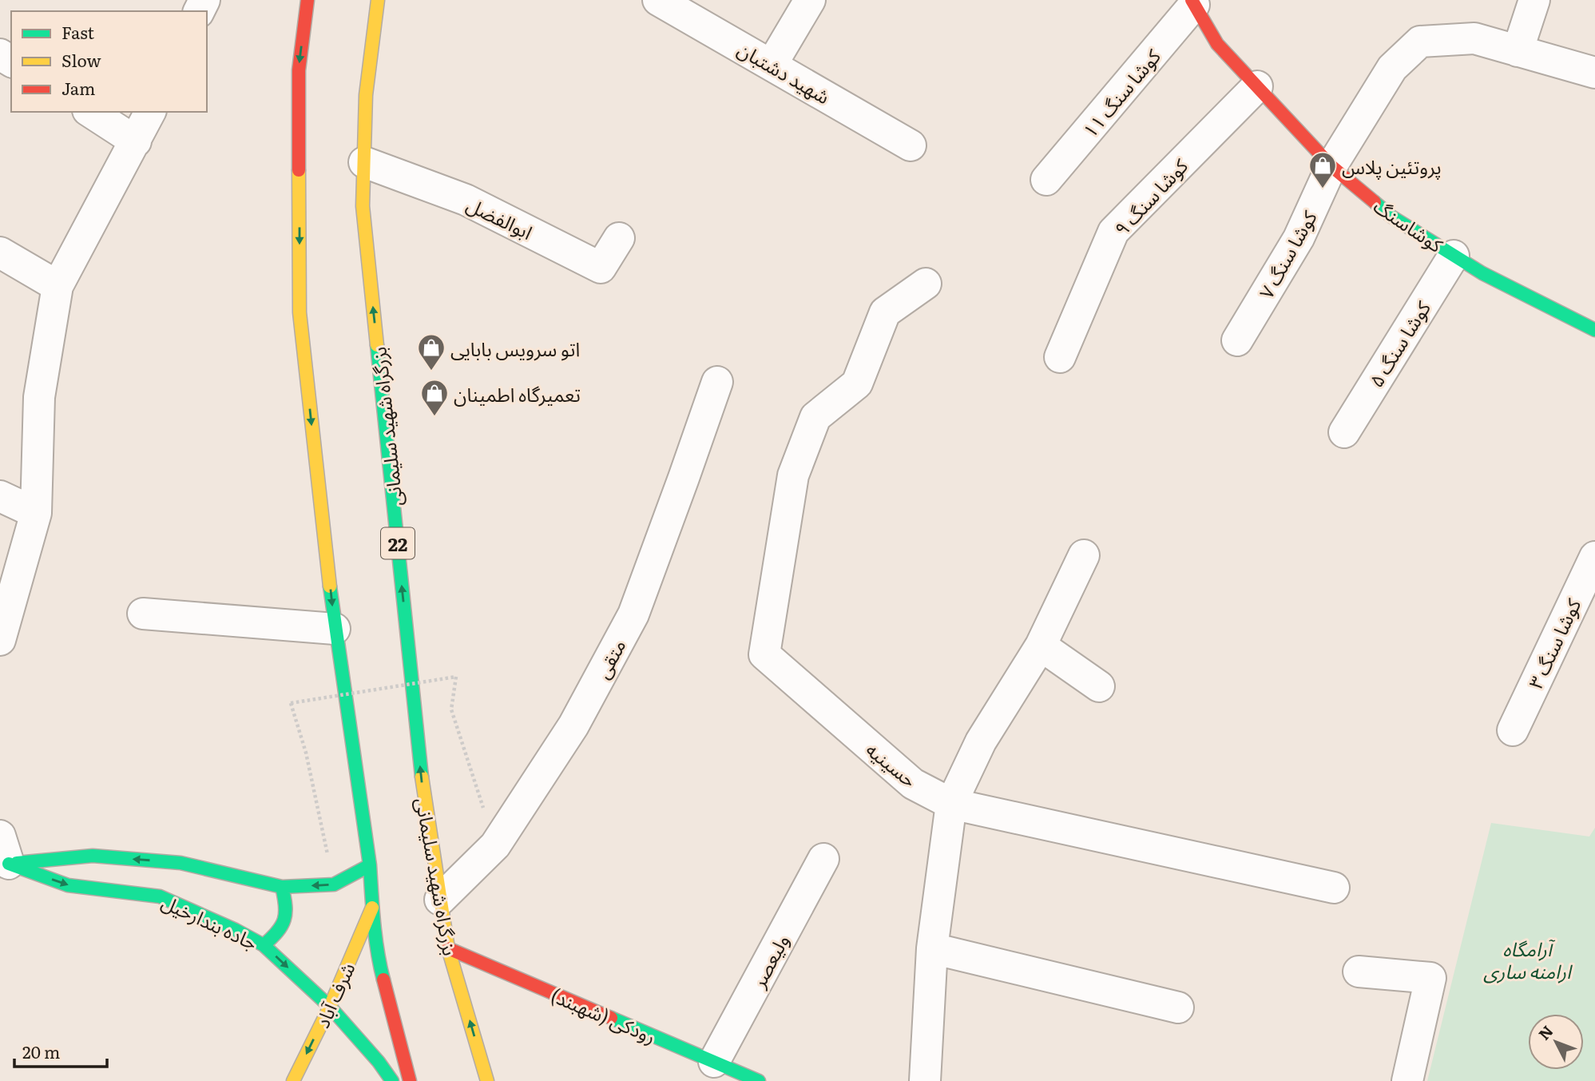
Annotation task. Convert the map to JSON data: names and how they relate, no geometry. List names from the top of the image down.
{
  "streets": {
    "main road": [
      "کوشاسنگ",
      "بزرگراه شهید سلیمانی",
      "22",
      "جاده بندارخیل",
      "شرف آباد",
      "رودکی (شهبند)"
    ],
    "street": [
      "شهید دشتبان",
      "۱۱ کوشا سنگ",
      "کوشا سنگ ۹",
      "ابوالفضل",
      "کوشا سنگ ۷",
      "کوشا سنگ ۵",
      "کوشا سنگ ۳",
      "متقی",
      "حسینیه",
      "ولیعصر"
    ]
  },
  "crossings": [
    ["۱۱ کوشا سنگ", "کوشاسنگ"],
    ["کوشا سنگ ۹", "کوشاسنگ"],
    ["ابوالفضل", "بزرگراه شهید سلیمانی"],
    ["کوشاسنگ", "کوشا سنگ ۷"],
    ["کوشاسنگ", "کوشا سنگ ۵"],
    ["بزرگراه شهید سلیمانی", "متقی"],
    ["بزرگراه شهید سلیمانی", "رودکی (شهبند)"],
    ["جاده بندارخیل", "شرف آباد"],
    ["ولیعصر", "رودکی (شهبند)"]
  ],
  "one_way": ["شرف آباد"],
  "parks": ["آرامگاه ارامنه ساری"],
  "places": {
    "shop": ["پروتئین پلاس", "اتو سرویس بابایی", "تعمیرگاه اطمینان"]
  },
  "legend": ["Fast", "Slow", "Jam"],
  "scale_bar": "20 m",
  "north": "top left"
}
